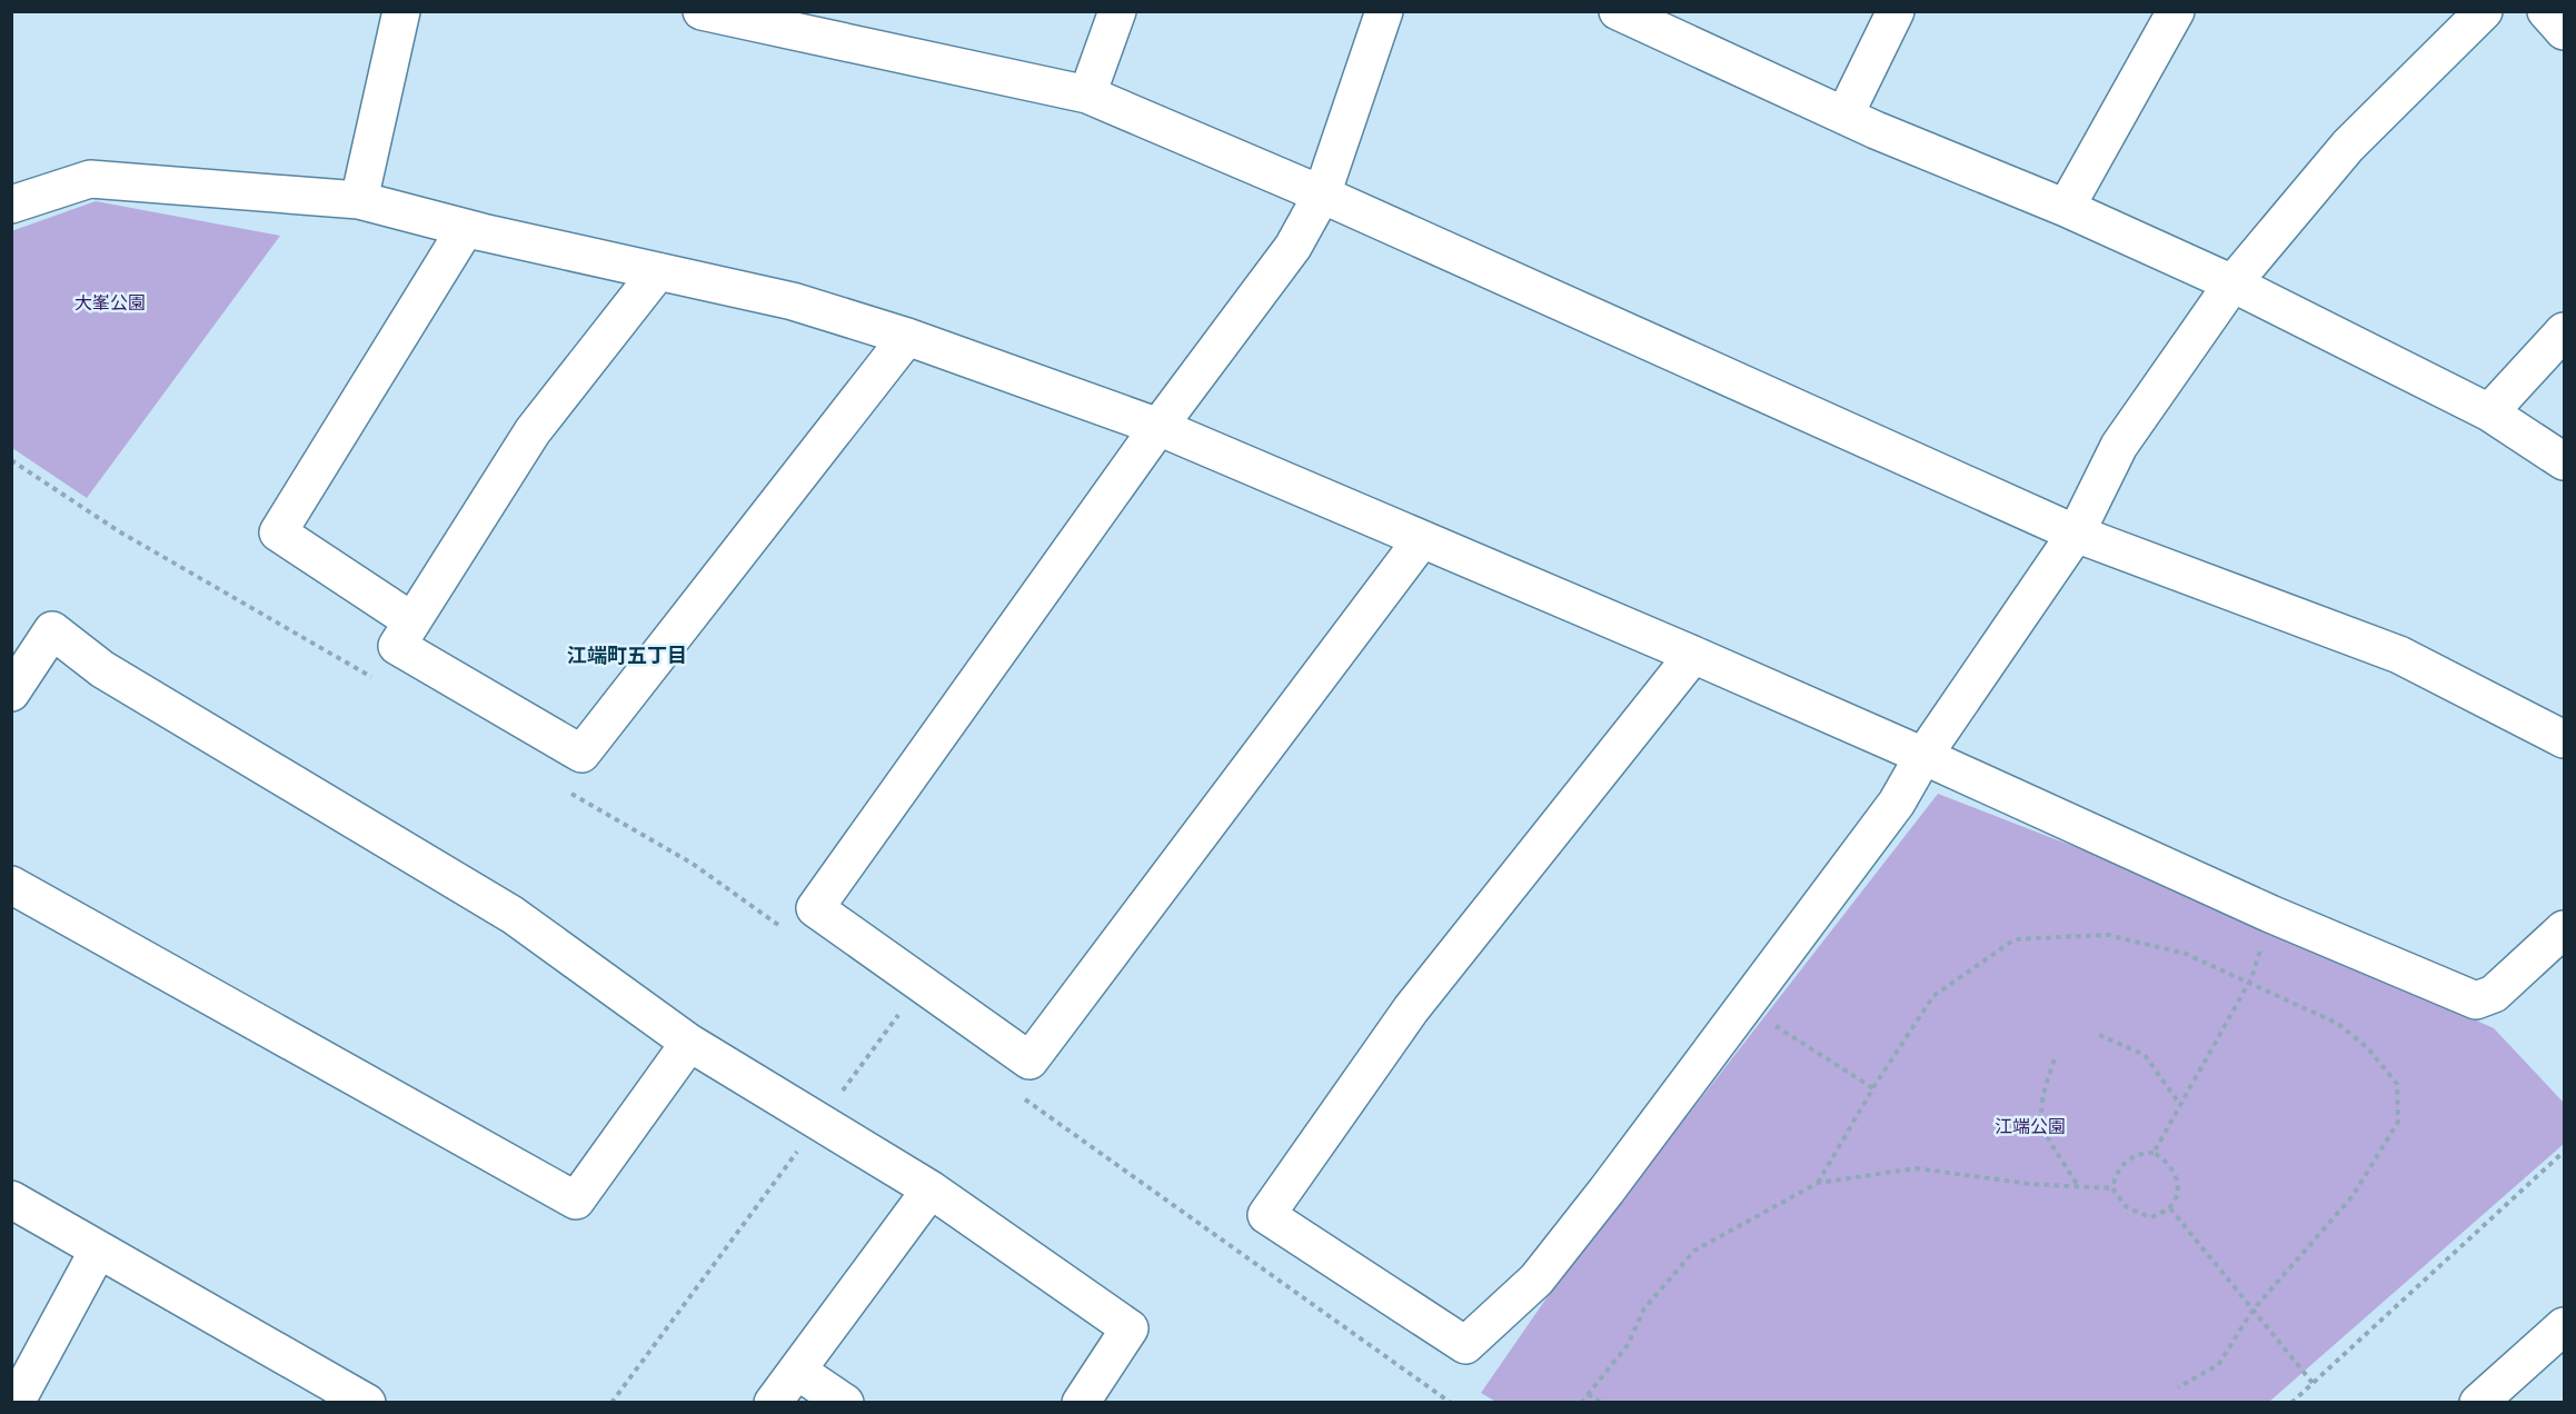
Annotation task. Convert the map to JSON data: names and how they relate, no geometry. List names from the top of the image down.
{
  "districts": ["江端町五丁目"],
  "parks": ["大峯公園", "江端公園"]
}
